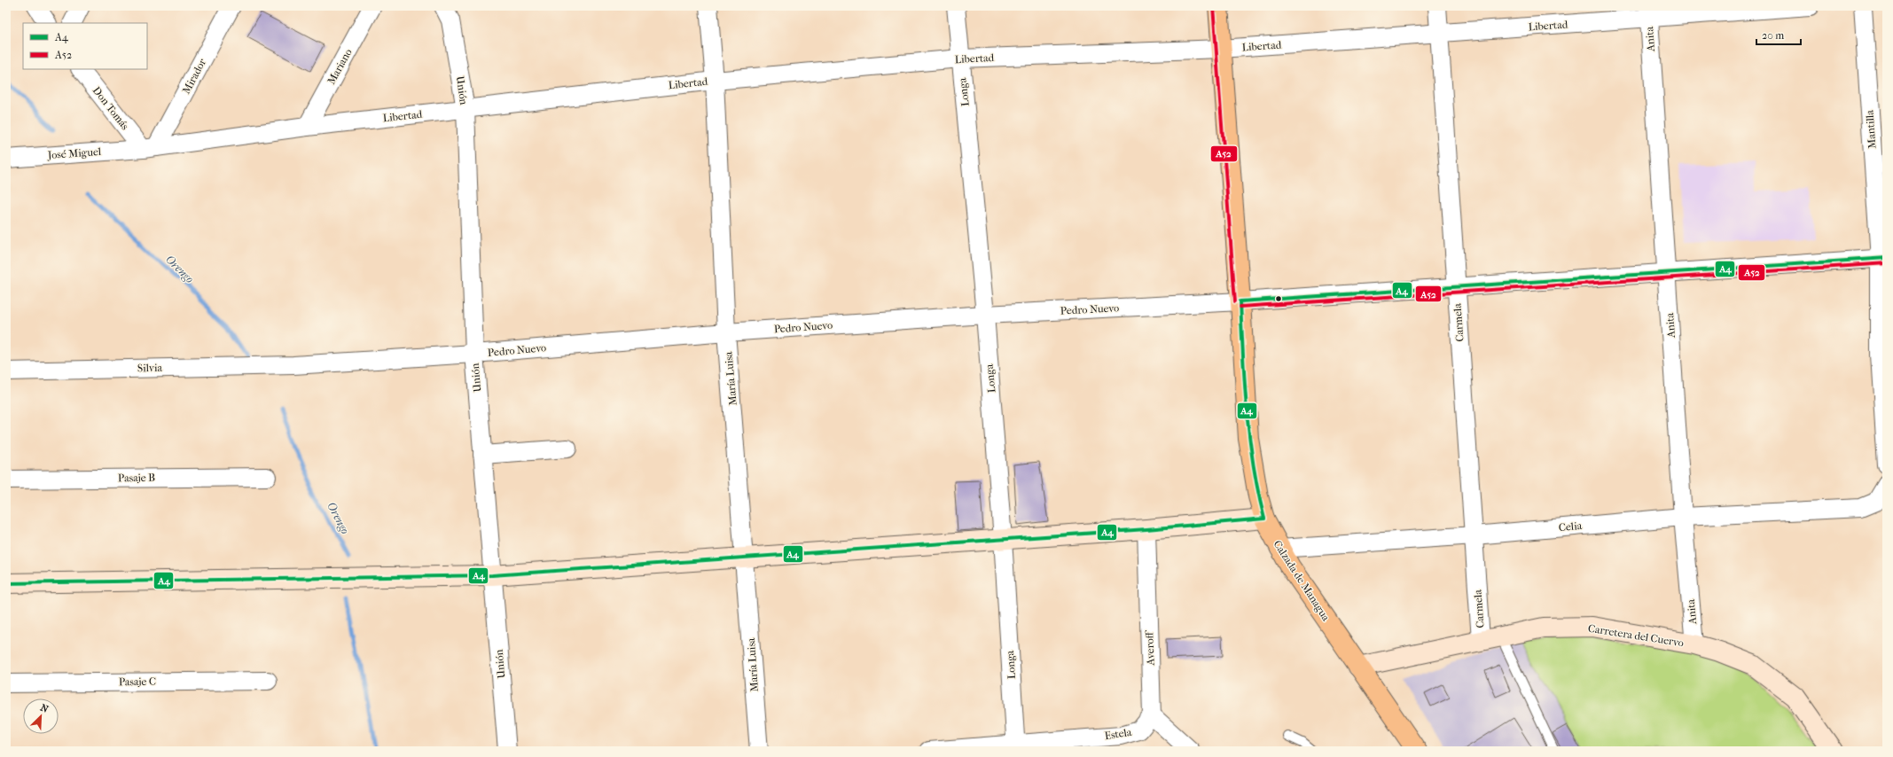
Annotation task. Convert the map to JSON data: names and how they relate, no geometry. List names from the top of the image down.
{
  "streets": {
    "main road": ["Calzada de Managua"],
    "street": [
      "Libertad",
      "Anita",
      "Mariano",
      "Mirador",
      "Unión",
      "Longa",
      "Don Tomás",
      "Mantilla",
      "José Miguel",
      "Pedro Nuevo",
      "Carmela",
      "Silvia",
      "María Luisa",
      "Pasaje B",
      "Celia",
      "Carretera del Cuervo",
      "Averoff",
      "Pasaje C",
      "Estela"
    ]
  },
  "crossings": [
    ["Libertad", "Anita"],
    ["Libertad", "Mariano"],
    ["Libertad", "Mirador"],
    ["Libertad", "Unión"],
    ["Libertad", "Longa"],
    ["Libertad", "Don Tomás"],
    ["Libertad", "José Miguel"],
    ["Libertad", "Carmela"],
    ["Libertad", "María Luisa"],
    ["Libertad", "Calzada de Managua"],
    ["Anita", "Pedro Nuevo"],
    ["Anita", "Celia"],
    ["Anita", "Carretera del Cuervo"],
    ["Mirador", "Don Tomás"],
    ["Mirador", "José Miguel"],
    ["Unión", "Pedro Nuevo"],
    ["Longa", "Pedro Nuevo"],
    ["Longa", "Estela"],
    ["Don Tomás", "José Miguel"],
    ["Mantilla", "Pedro Nuevo"],
    ["Pedro Nuevo", "Carmela"],
    ["Pedro Nuevo", "Silvia"],
    ["Pedro Nuevo", "María Luisa"],
    ["Pedro Nuevo", "Calzada de Managua"],
    ["Carmela", "Celia"],
    ["Carmela", "Carretera del Cuervo"],
    ["Celia", "Calzada de Managua"],
    ["Calzada de Managua", "Carretera del Cuervo"],
    ["Averoff", "Estela"]
  ],
  "water": ["Orengo"],
  "lines": ["transit line A52", "transit line A4"],
  "legend": ["A4", "A52"],
  "scale_bar": "20 m",
  "north": "top right"
}
